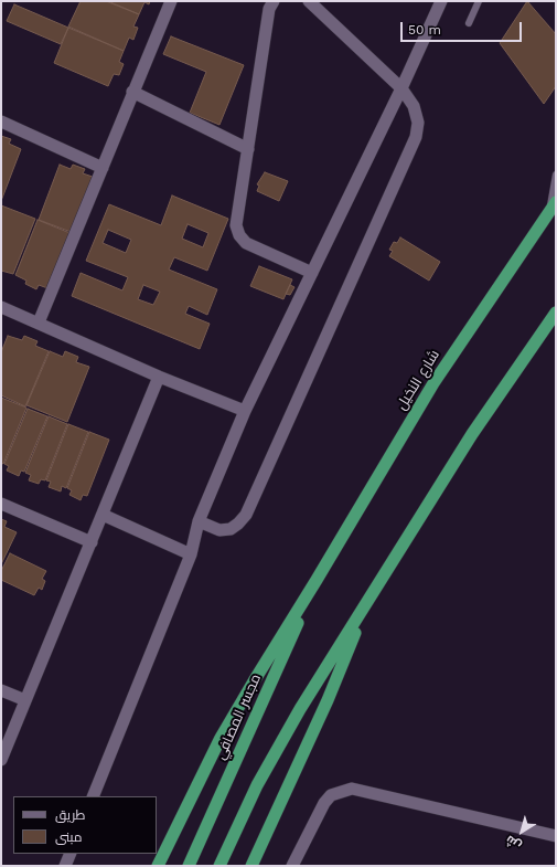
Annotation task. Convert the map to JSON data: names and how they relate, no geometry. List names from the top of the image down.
{
  "streets": {
    "highway": ["شارع النخيل", "مجسر المصافي"]
  },
  "crossings": [
    ["شارع النخيل", "مجسر المصافي"]
  ],
  "legend": ["طريق", "مبنى"],
  "scale_bar": "50 m",
  "north": "bottom left"
}
